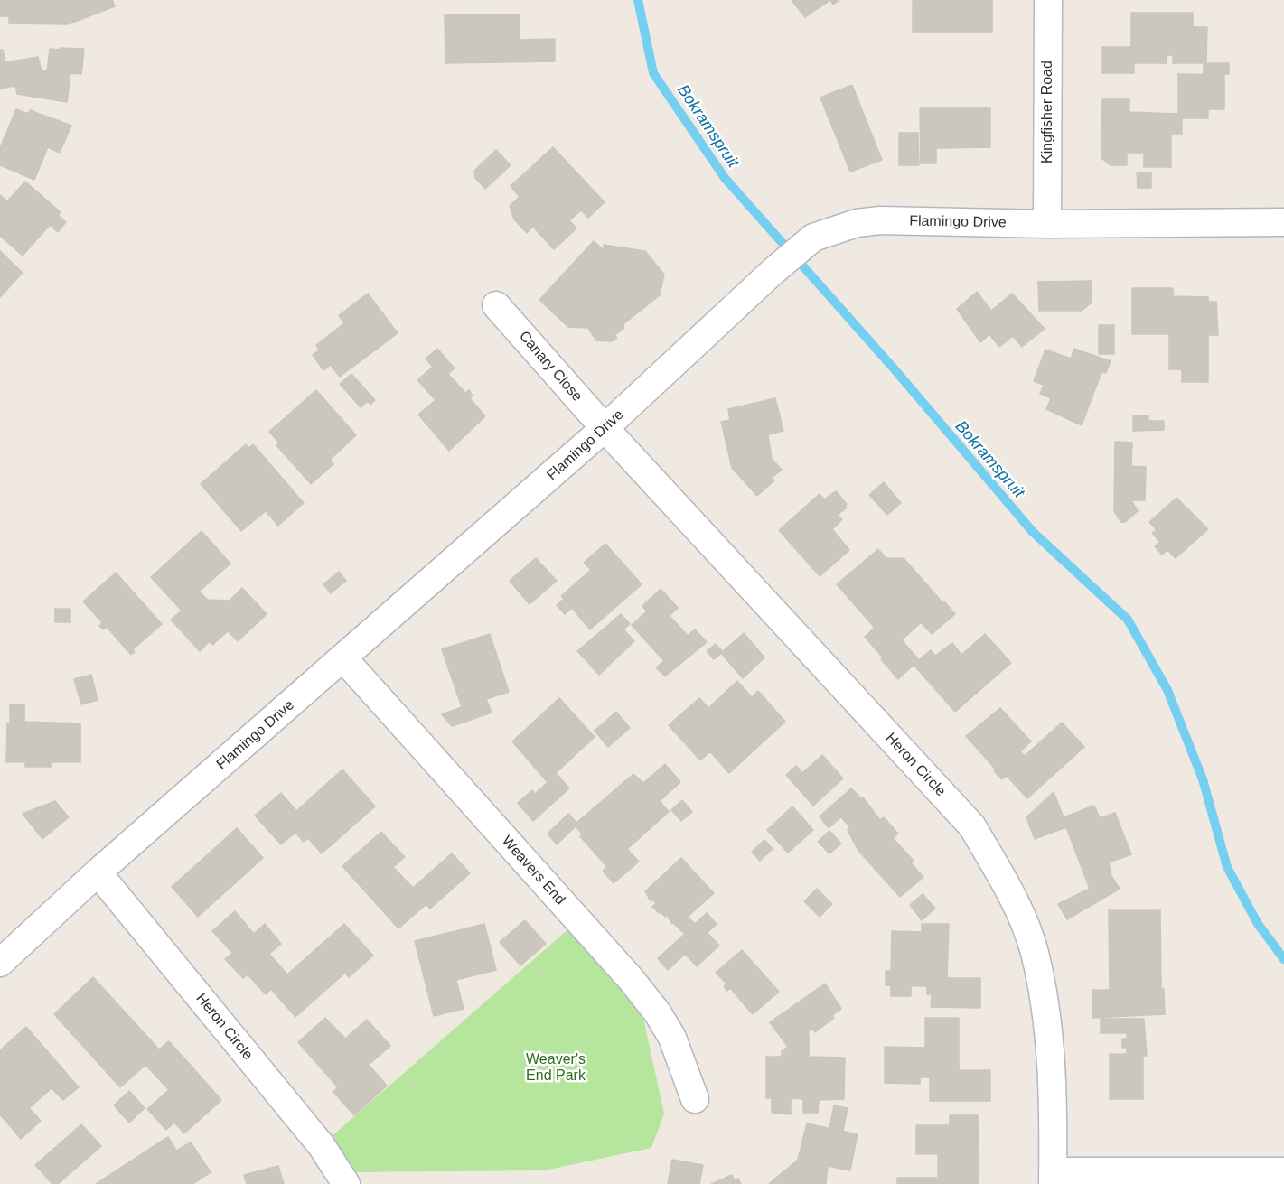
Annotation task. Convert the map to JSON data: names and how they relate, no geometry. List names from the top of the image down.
{
  "streets": {
    "street": [
      "Kingfisher Road",
      "Flamingo Drive",
      "Canary Close",
      "Heron Circle",
      "Weavers End"
    ]
  },
  "crossings": [
    ["Kingfisher Road", "Flamingo Drive"],
    ["Flamingo Drive", "Canary Close"],
    ["Flamingo Drive", "Heron Circle"],
    ["Flamingo Drive", "Weavers End"],
    ["Canary Close", "Heron Circle"]
  ],
  "water": ["Bokramspruit"],
  "parks": ["Weaver's End Park"]
}
